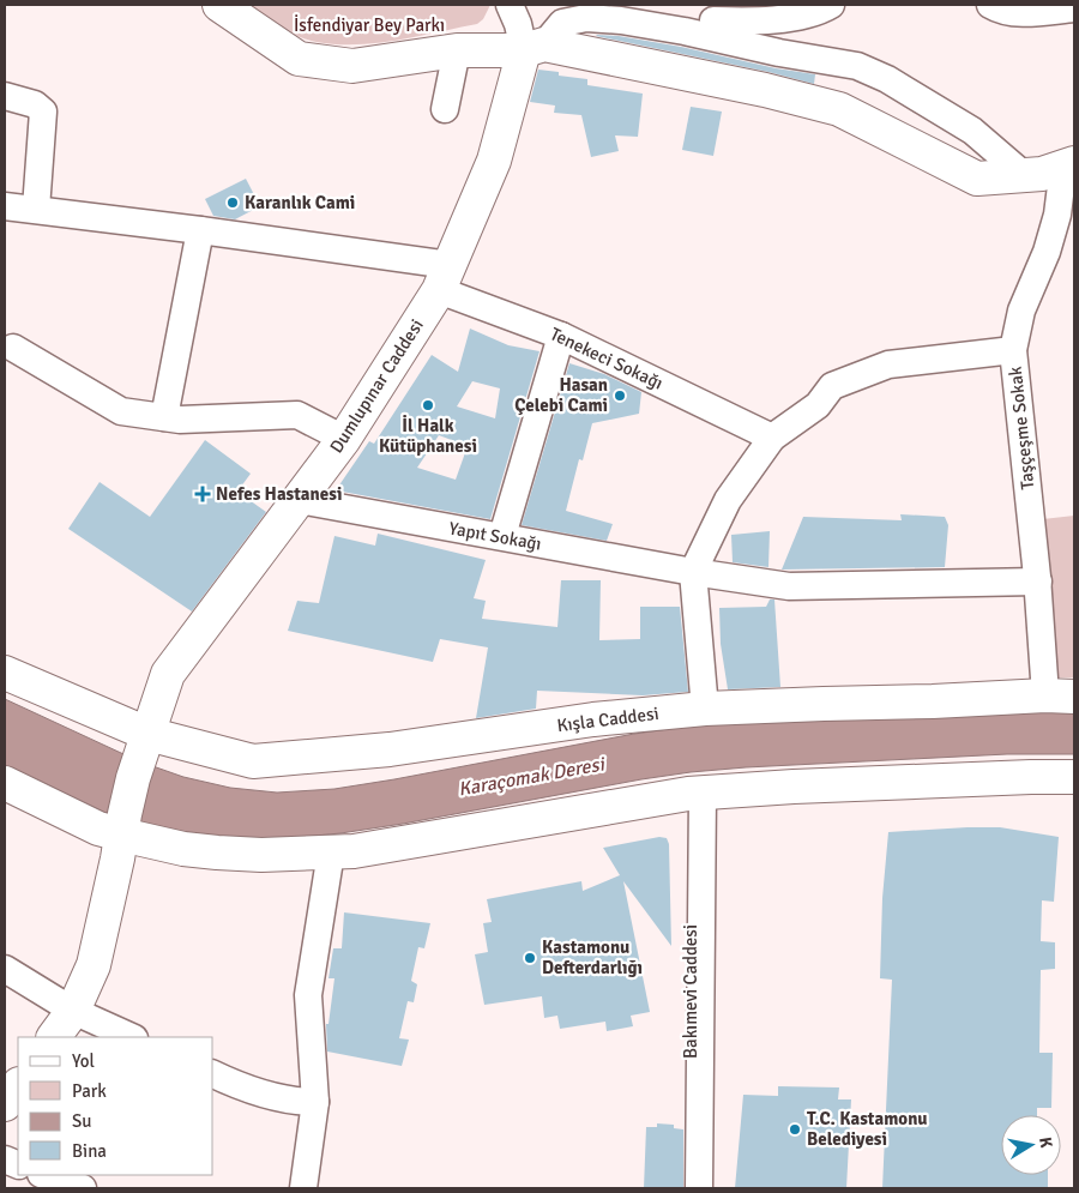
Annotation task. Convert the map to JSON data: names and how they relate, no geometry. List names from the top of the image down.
{
  "streets": {
    "main road": ["Dumlupınar Caddesi", "Kışla Caddesi"],
    "street": [
      "Tenekeci Sokağı",
      "Taşçeşme Sokak",
      "Yapıt Sokağı",
      "Bakımevi Caddesi"
    ]
  },
  "crossings": [
    ["Tenekeci Sokağı", "Dumlupınar Caddesi"],
    ["Dumlupınar Caddesi", "Yapıt Sokağı"],
    ["Dumlupınar Caddesi", "Kışla Caddesi"],
    ["Taşçeşme Sokak", "Yapıt Sokağı"],
    ["Taşçeşme Sokak", "Kışla Caddesi"]
  ],
  "water": ["Karaçomak Deresi"],
  "parks": ["İsfendiyar Bey Parkı"],
  "places": {
    "other": [
      "Karanlık Cami",
      "Hasan Çelebi Cami",
      "İl Halk Kütüphanesi",
      "Kastamonu Defterdarlığı",
      "T.C. Kastamonu Belediyesi"
    ],
    "health": ["Nefes Hastanesi"]
  },
  "legend": [
    "Yol",
    "Park",
    "Su",
    "Bina"
  ],
  "north": "right"
}
